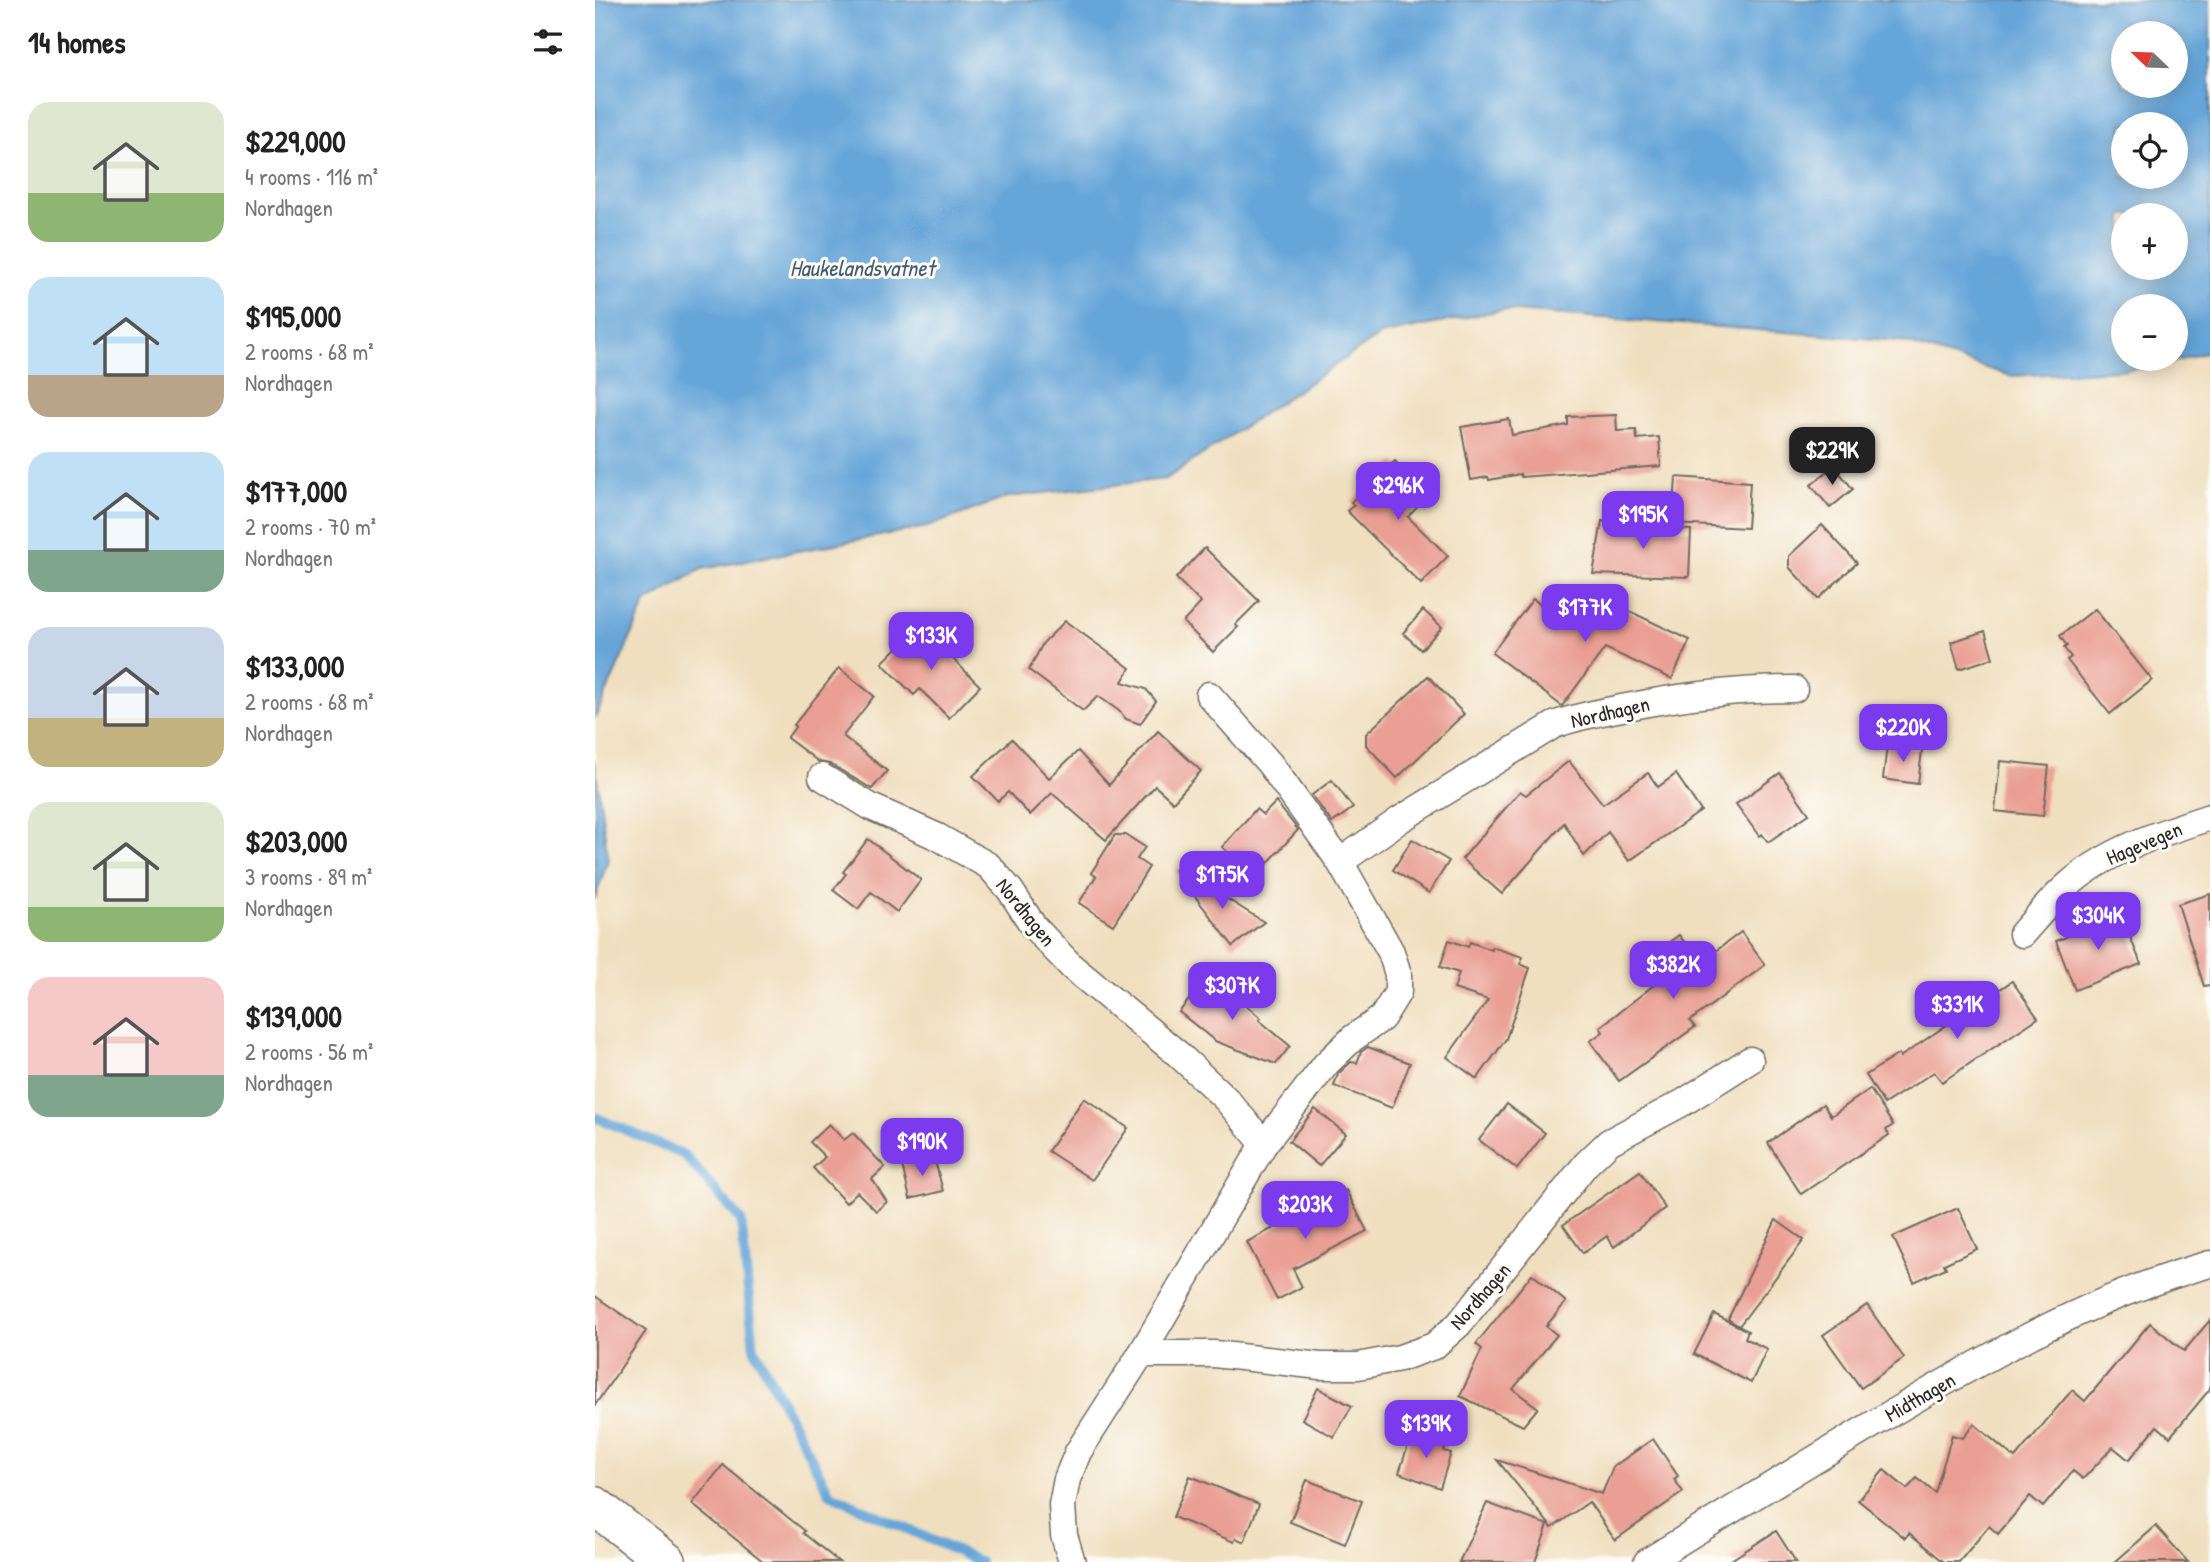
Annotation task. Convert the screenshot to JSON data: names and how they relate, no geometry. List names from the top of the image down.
{
  "streets": {
    "street": ["Nordhagen", "Hagevegen", "Midthagen"]
  },
  "water": ["Haukelandsvatnet"],
  "north": "top left",
  "page": {
    "heading": "14 homes",
    "map_buttons": ["+", "−"],
    "list": [
      {
        "name": "$229,000",
        "note": "4 rooms · 116 m² · Nordhagen"
      },
      {
        "name": "$195,000",
        "note": "2 rooms · 68 m² · Nordhagen"
      },
      {
        "name": "$177,000",
        "note": "2 rooms · 70 m² · Nordhagen"
      },
      {
        "name": "$133,000",
        "note": "2 rooms · 68 m² · Nordhagen"
      },
      {
        "name": "$203,000",
        "note": "3 rooms · 89 m² · Nordhagen"
      },
      {
        "name": "$139,000",
        "note": "2 rooms · 56 m² · Nordhagen"
      }
    ],
    "price": [
      "$229K",
      "$296K",
      "$195K",
      "$177K",
      "$133K",
      "$220K",
      "$175K",
      "$304K",
      "$382K",
      "$307K",
      "$331K",
      "$190K",
      "$203K",
      "$139K"
    ]
  }
}
